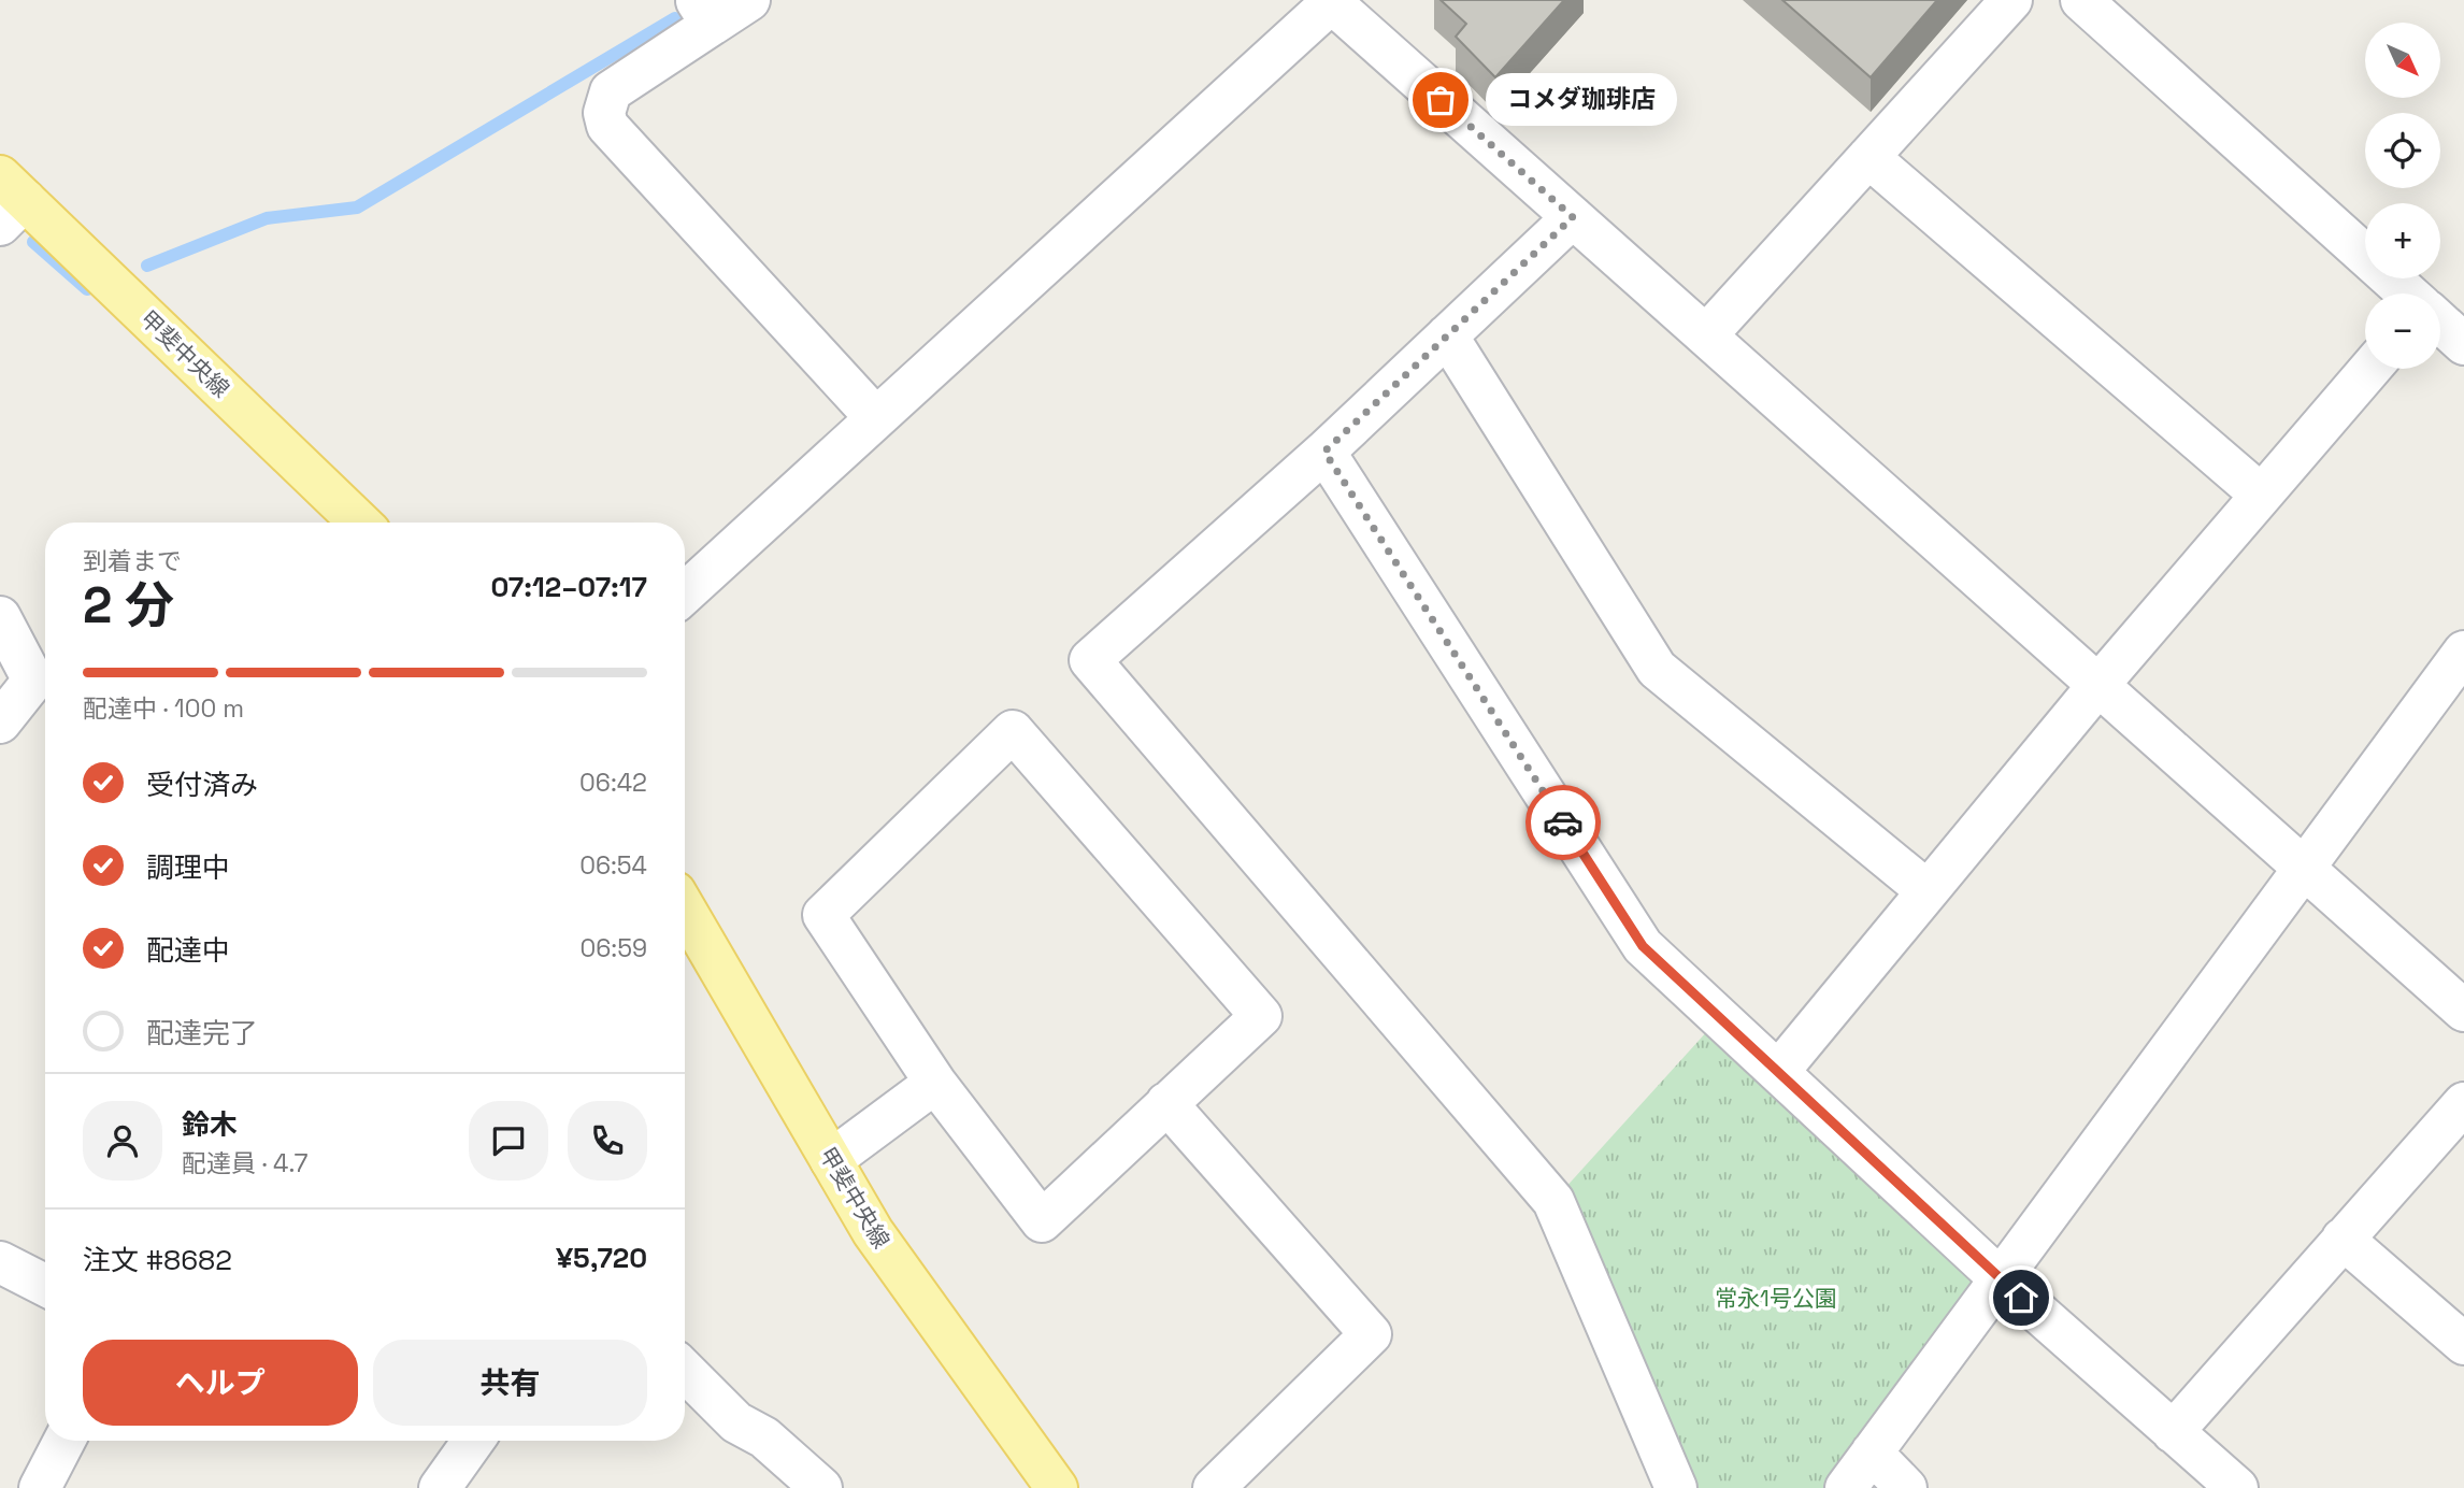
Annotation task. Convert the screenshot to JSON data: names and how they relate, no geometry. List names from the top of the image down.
{
  "streets": {
    "main road": ["甲斐中央線"]
  },
  "parks": ["常永1号公園"],
  "places": ["コメダ珈琲店"],
  "north": "bottom right",
  "page": {
    "map_buttons": ["+", "−"],
    "bubble": "コメダ珈琲店",
    "heading": ["2 分", "到着まで", "07:12–07:17"],
    "panel": [
      "鈴木",
      "配達員 · 4.7",
      "注文 #8682",
      "¥5,720"
    ],
    "bar": "配達中 · 100 m",
    "list": [
      ["受付済み", "06:42"],
      ["調理中", "06:54"],
      ["配達中", "06:59"],
      "配達完了"
    ],
    "buttons": ["ヘルプ", "共有"]
  }
}
